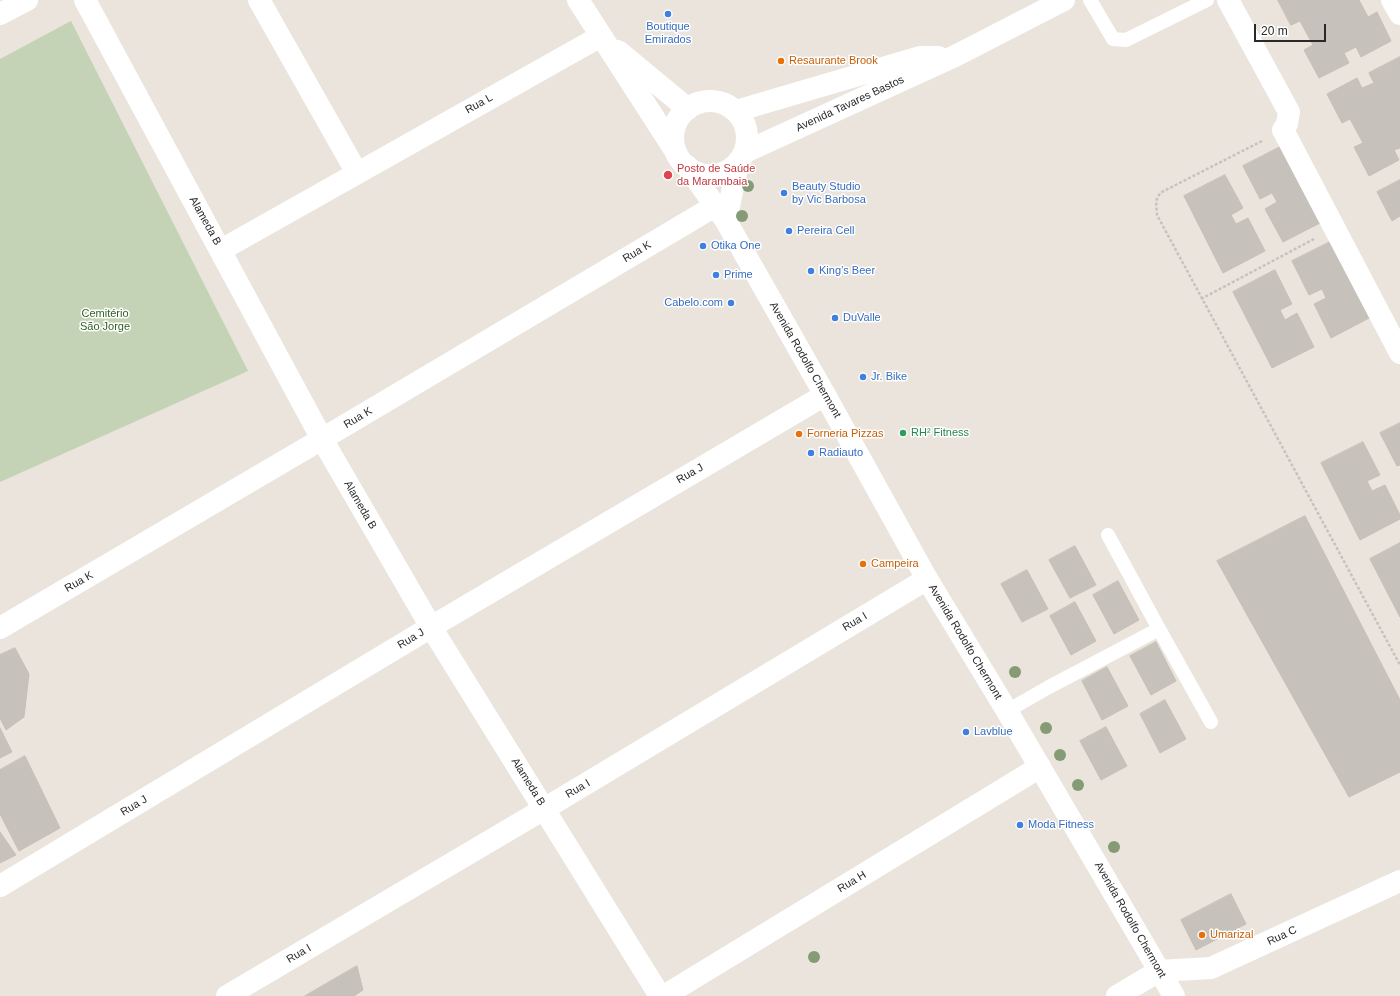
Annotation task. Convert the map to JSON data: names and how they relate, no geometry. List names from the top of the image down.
{
  "streets": {
    "street": [
      "Rua L",
      "Avenida Tavares Bastos",
      "Alameda B",
      "Rua K",
      "Avenida Rodolfo Chermont",
      "Rua J",
      "Rua I",
      "Rua H",
      "Rua C"
    ]
  },
  "crossings": [
    ["Rua L", "Alameda B"],
    ["Rua L", "Avenida Rodolfo Chermont"],
    ["Avenida Tavares Bastos", "Avenida Rodolfo Chermont"],
    ["Alameda B", "Rua K"],
    ["Alameda B", "Rua J"],
    ["Alameda B", "Rua I"],
    ["Rua K", "Avenida Rodolfo Chermont"],
    ["Avenida Rodolfo Chermont", "Rua J"],
    ["Avenida Rodolfo Chermont", "Rua I"],
    ["Avenida Rodolfo Chermont", "Rua H"],
    ["Avenida Rodolfo Chermont", "Rua C"]
  ],
  "parks": ["Cemitério São Jorge"],
  "places": [
    "Boutique Emirados",
    "Resaurante Brook",
    "Posto de Saúde da Marambaia",
    "Beauty Studio by Vic Barbosa",
    "Pereira Cell",
    "Otika One",
    "King’s Beer",
    "Prime",
    "Cabelo.com",
    "DuValle",
    "Jr. Bike",
    "RH² Fitness",
    "Forneria Pizzas",
    "Radiauto",
    "Campeira",
    "Lavblue",
    "Moda Fitness",
    "Umarizal"
  ],
  "scale_bar": "20 m"
}
